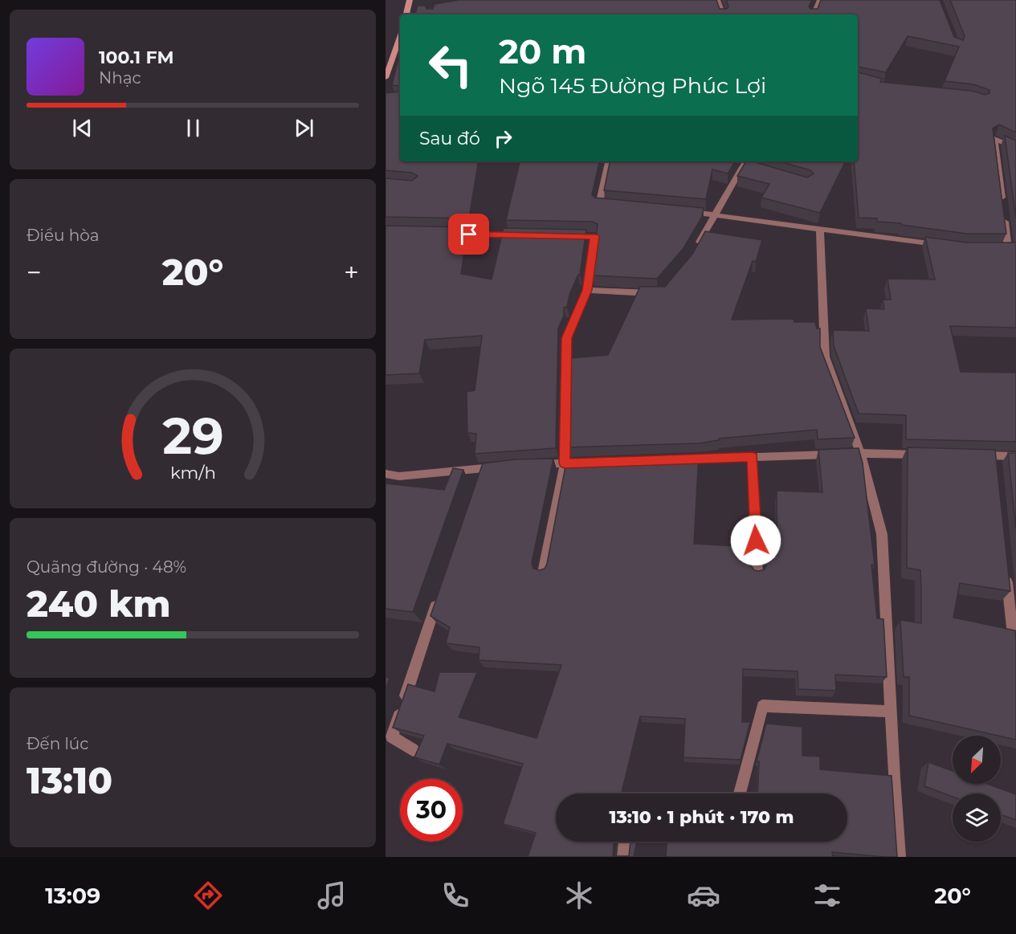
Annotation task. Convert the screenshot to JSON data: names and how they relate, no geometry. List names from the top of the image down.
{
  "north": "bottom left",
  "page": {
    "turn": ["20 m", "Ngõ 145 Đường Phúc Lợi"],
    "song": ["100.1 FM", "Nhạc"],
    "then": "Sau đó",
    "tile": [
      "Điều hòa",
      ["Quãng đường · 48%", "240 km"],
      ["Đến lúc", "13:10"]
    ],
    "heat": ["−", "20°", "+"],
    "limit": "30",
    "trip": "13:10 · 1 phút · 170 m",
    "tabs": ["13:09", "20°"],
    "gauge": ["29", "km/h"]
  }
}
